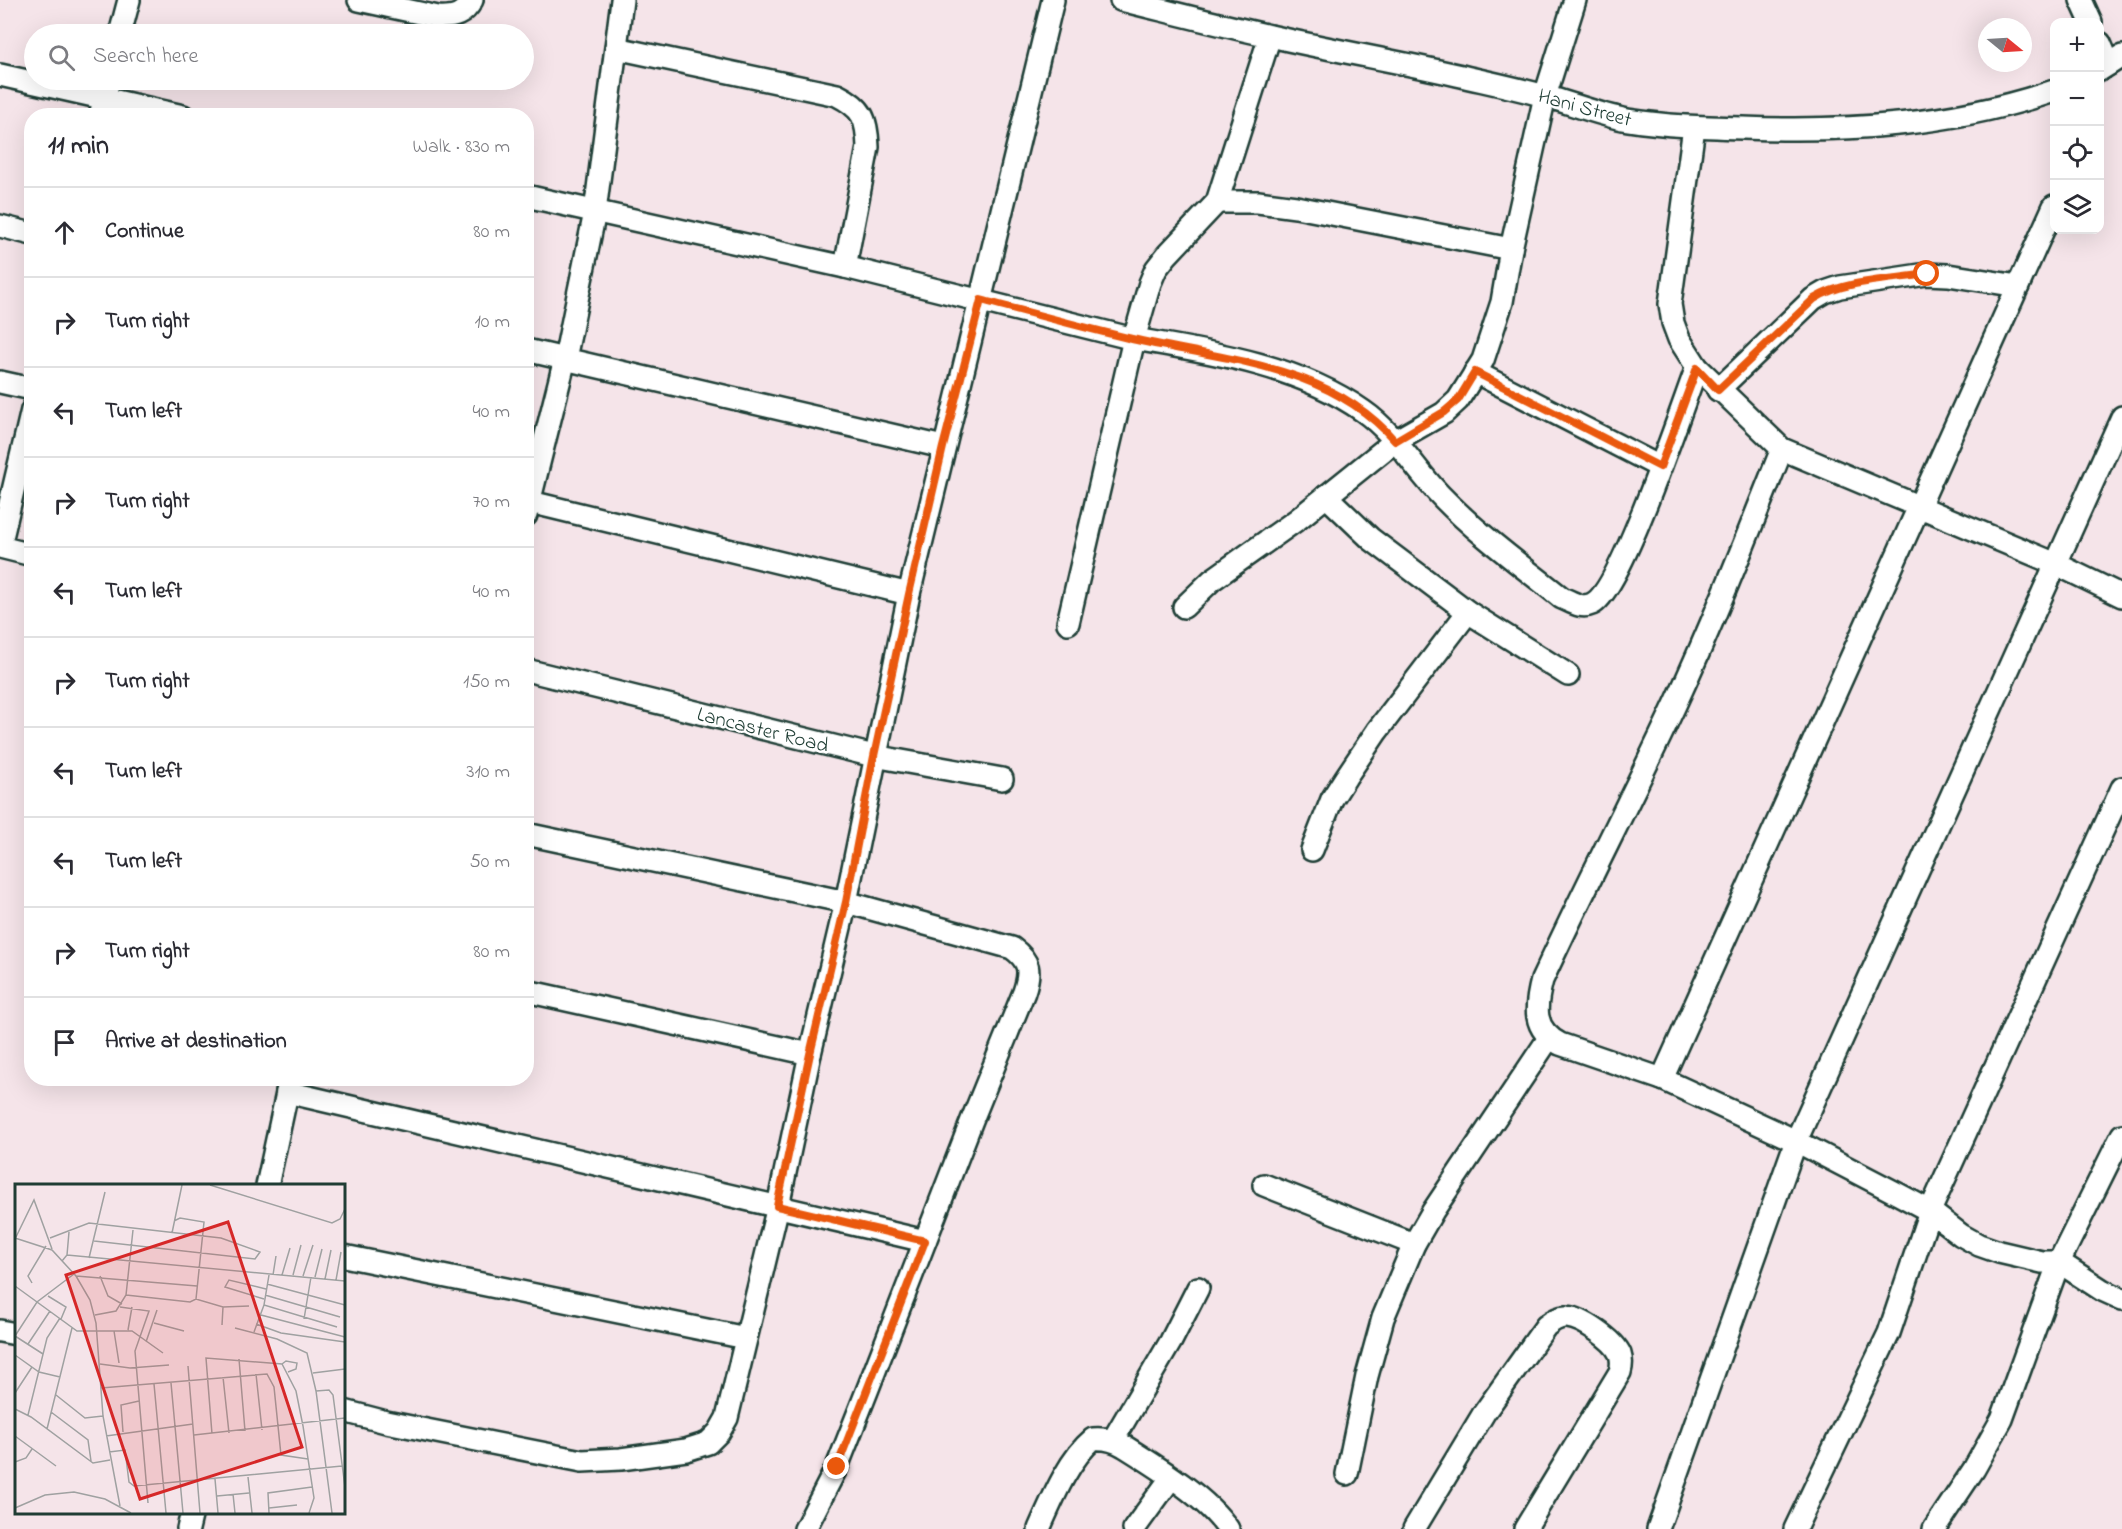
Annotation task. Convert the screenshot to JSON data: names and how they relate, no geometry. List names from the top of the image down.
{
  "streets": {
    "street": ["Hani Street", "Lancaster Road"]
  },
  "north": "right",
  "page": {
    "map_buttons": ["+", "−"],
    "search": "Search here",
    "heading": ["11 min", "Walk · 830 m"],
    "list": [
      ["Continue", "80 m"],
      ["Turn right", "10 m"],
      ["Turn left", "40 m"],
      ["Turn right", "70 m"],
      ["Turn left", "40 m"],
      ["Turn right", "150 m"],
      ["Turn left", "310 m"],
      ["Turn left", "50 m"],
      ["Turn right", "80 m"],
      "Arrive at destination"
    ]
  }
}
